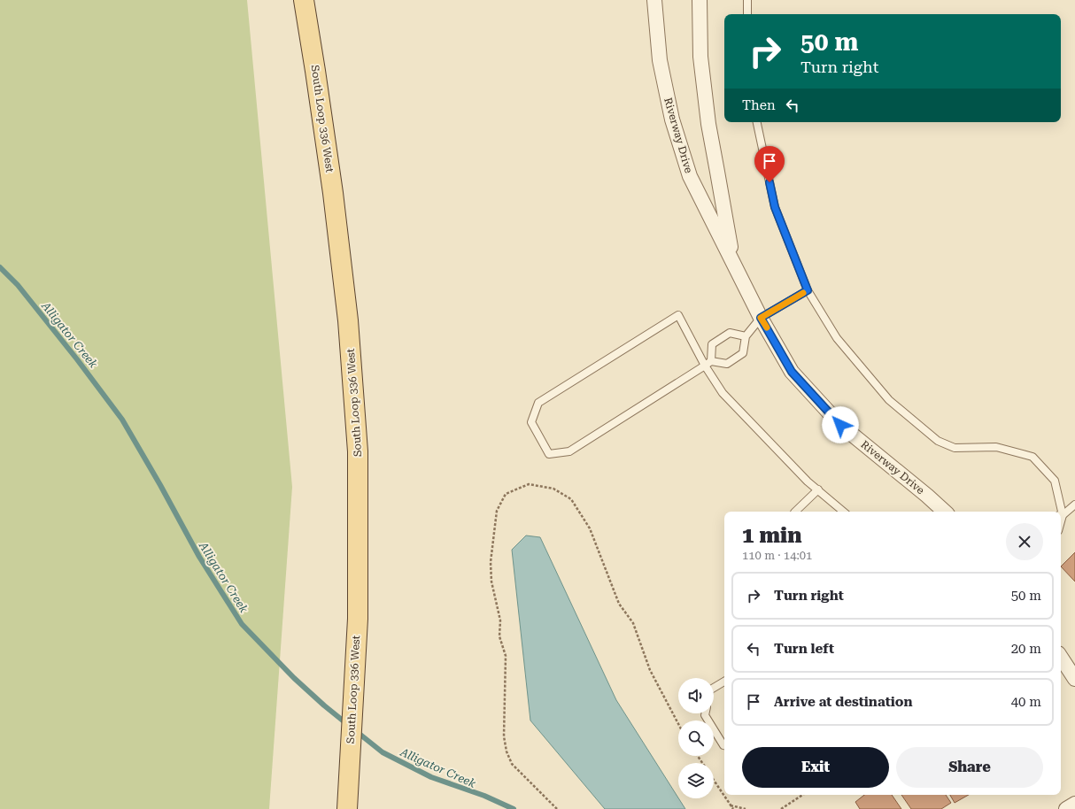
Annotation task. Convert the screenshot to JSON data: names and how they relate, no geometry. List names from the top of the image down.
{
  "streets": {
    "main road": ["South Loop 336 West"],
    "street": ["Riverway Drive"]
  },
  "water": ["Alligator Creek"],
  "page": {
    "turn": ["50 m", "Turn right"],
    "then": "Then",
    "heading": ["1 min", "110 m · 14:01"],
    "list": [
      {
        "name": "Turn right",
        "value": "50 m"
      },
      {
        "name": "Turn left",
        "value": "20 m"
      },
      {
        "name": "Arrive at destination",
        "value": "40 m"
      }
    ],
    "buttons": ["Exit", "Share"]
  }
}
